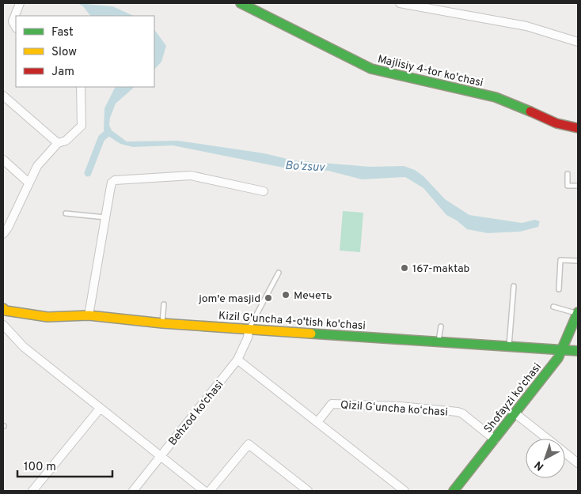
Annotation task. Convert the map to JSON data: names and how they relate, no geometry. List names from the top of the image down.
{
  "streets": {
    "street": [
      "Majlisiy 4-tor ko'chasi",
      "Kizil G'uncha 4-o'tish ko'chasi",
      "Shofayzi koʻchasi",
      "Qizil Gʻuncha koʻchasi",
      "Behzod ko‘chasi"
    ]
  },
  "crossings": [
    ["Kizil G'uncha 4-o'tish ko'chasi", "Shofayzi koʻchasi"],
    ["Kizil G'uncha 4-o'tish ko'chasi", "Behzod ko‘chasi"],
    ["Shofayzi koʻchasi", "Qizil Gʻuncha koʻchasi"]
  ],
  "water": ["Bo'zsuv"],
  "places": ["167-maktab", "Мечеть", "jom'e masjid"],
  "legend": ["Fast", "Slow", "Jam"],
  "scale_bar": "100 m",
  "north": "bottom left"
}
